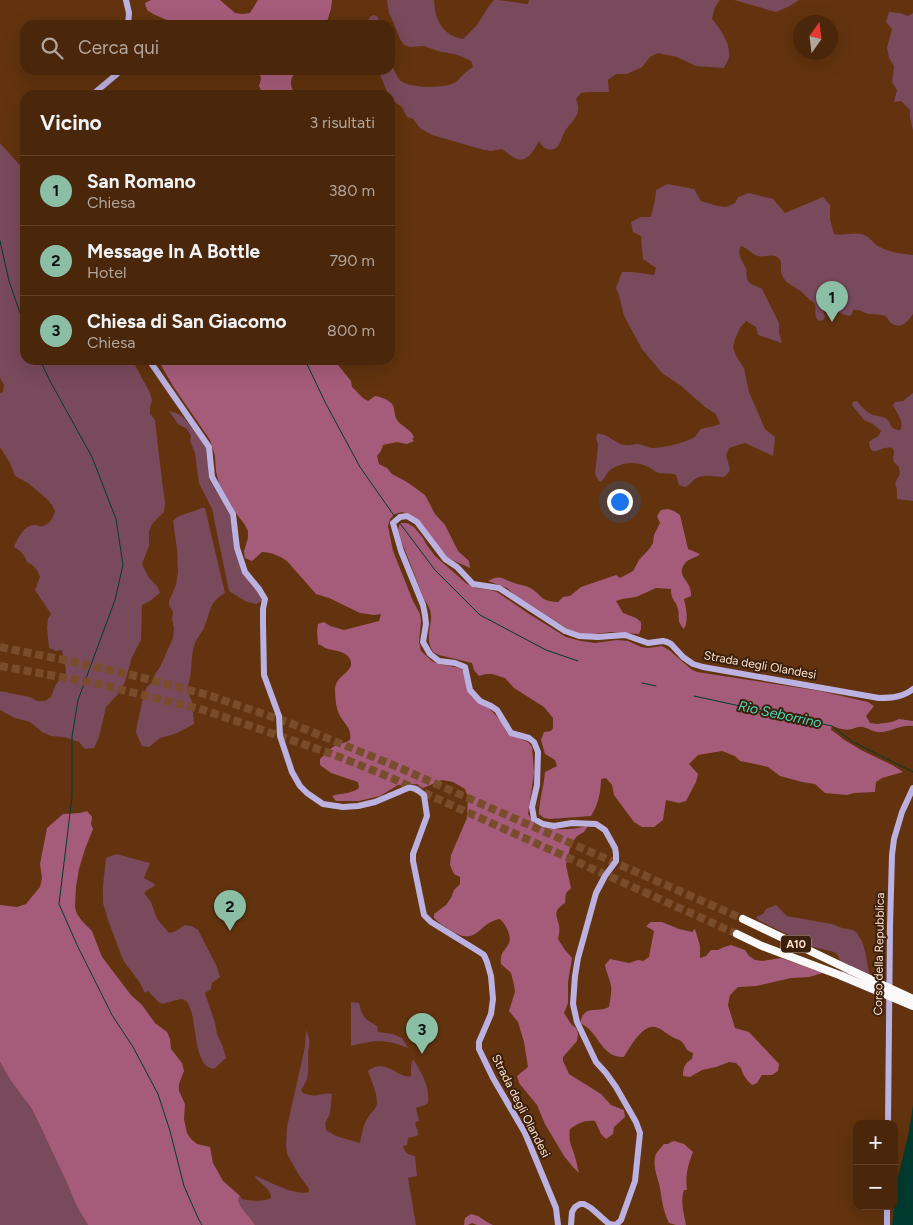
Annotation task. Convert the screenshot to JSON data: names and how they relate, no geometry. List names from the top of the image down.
{
  "streets": {
    "highway": ["A10"],
    "main road": ["Strada degli Olandesi", "Corso della Repubblica"]
  },
  "water": ["Rio Seborrino"],
  "north": "top",
  "page": {
    "search": "Cerca qui",
    "heading": ["Vicino", "3 risultati"],
    "list": [
      {
        "mark": "1",
        "name": "San Romano",
        "note": "Chiesa",
        "value": "380 m"
      },
      {
        "mark": "2",
        "name": "Message In A Bottle",
        "note": "Hotel",
        "value": "790 m"
      },
      {
        "mark": "3",
        "name": "Chiesa di San Giacomo",
        "note": "Chiesa",
        "value": "800 m"
      }
    ],
    "pins": ["1", "2", "3"],
    "map_buttons": ["+", "−"]
  }
}
